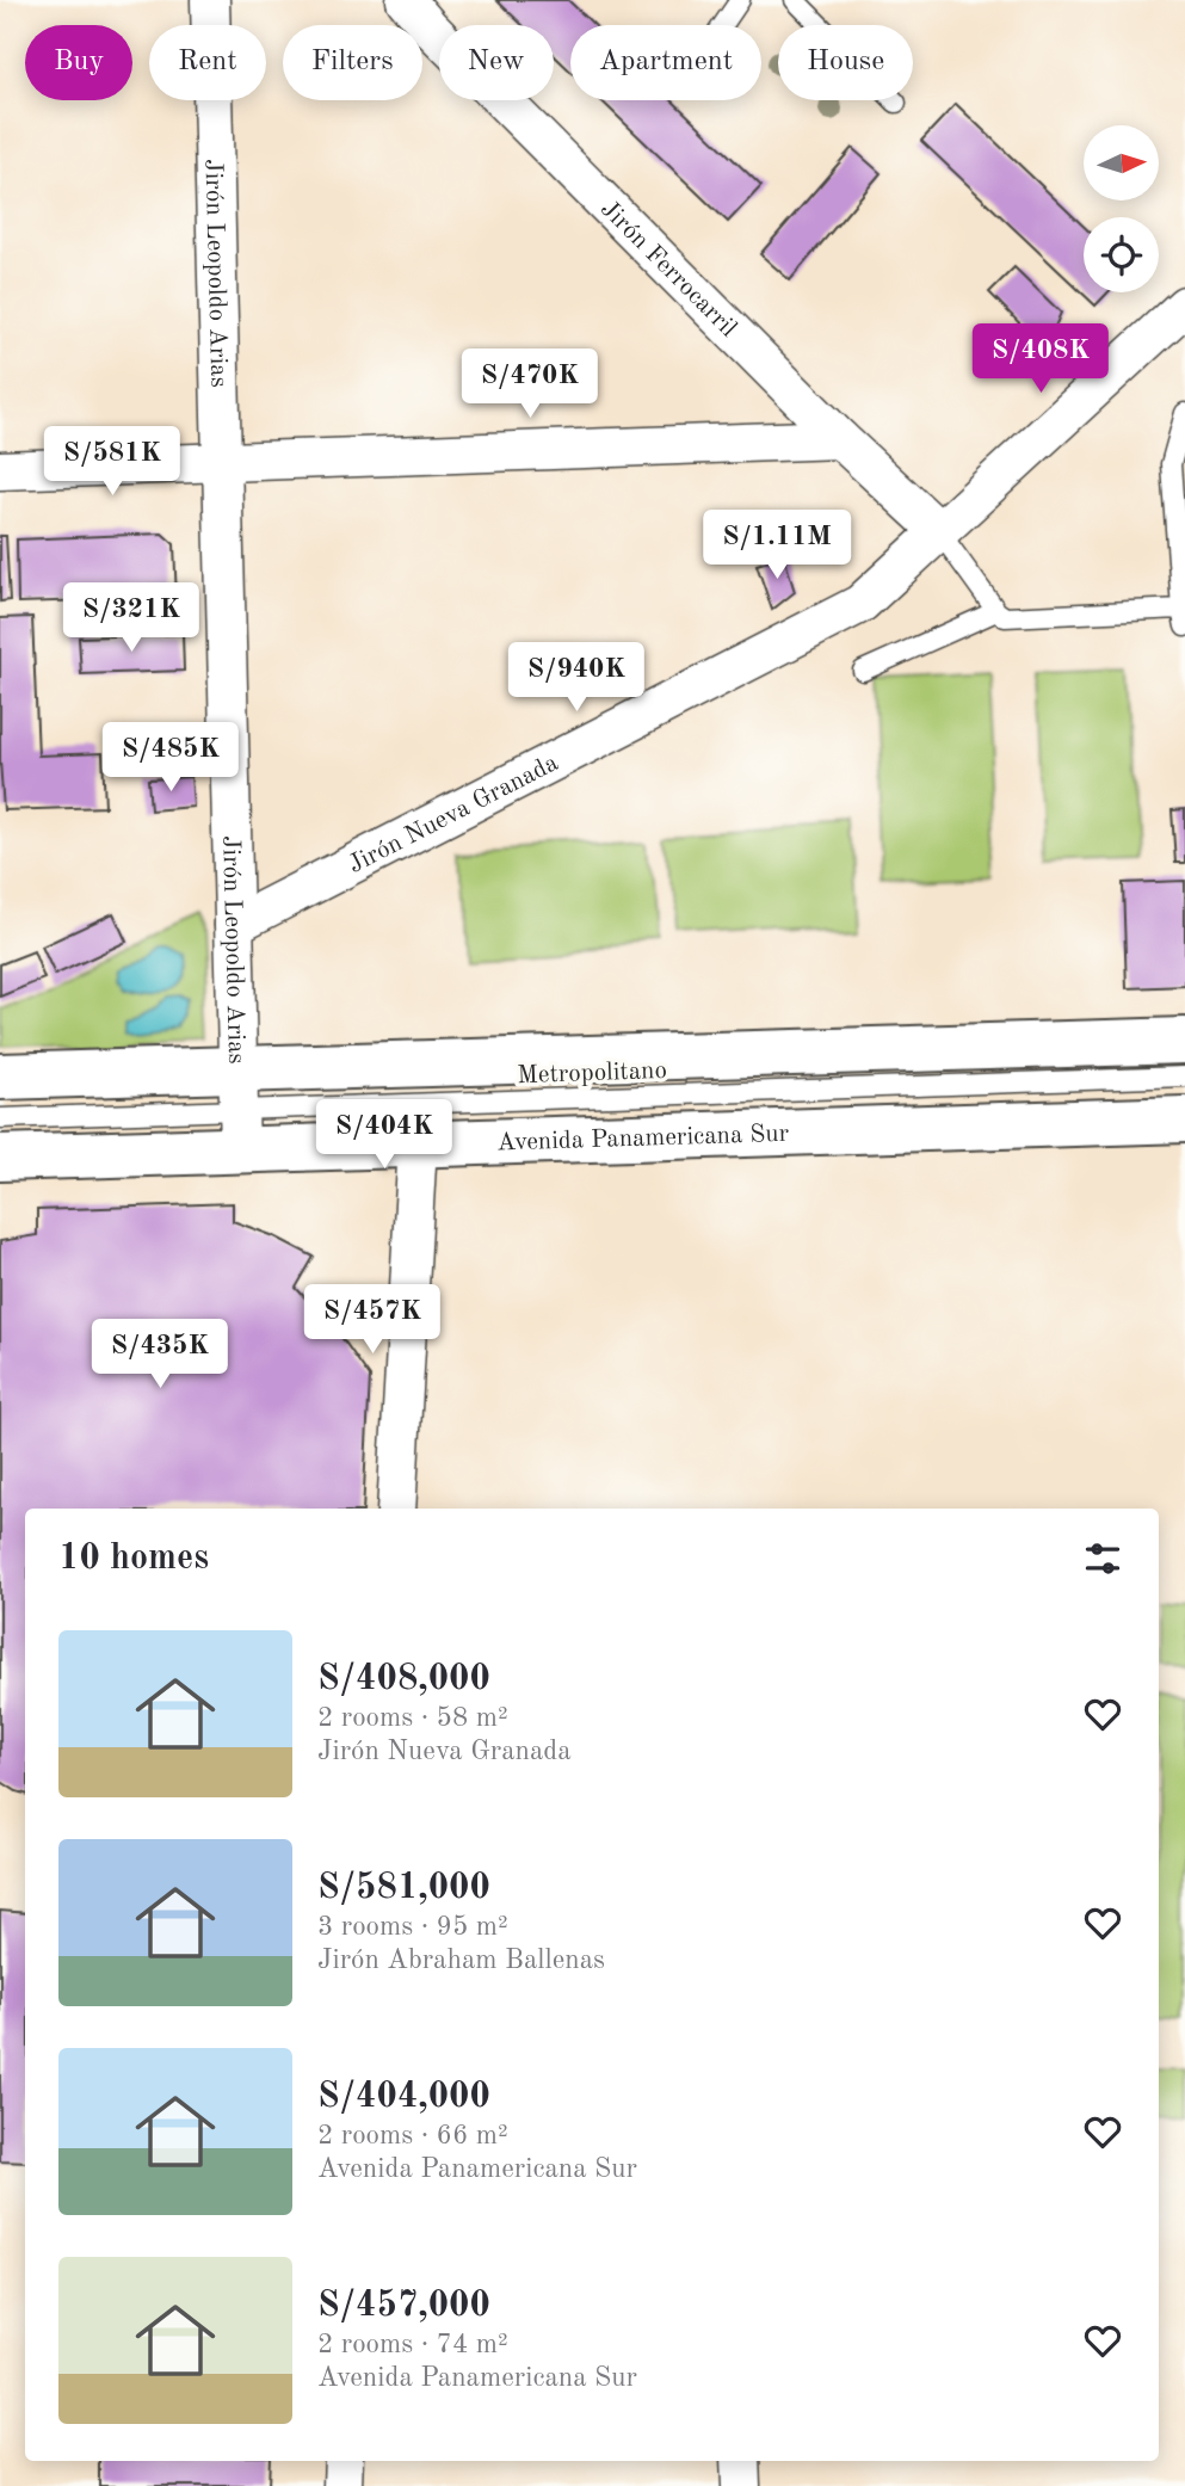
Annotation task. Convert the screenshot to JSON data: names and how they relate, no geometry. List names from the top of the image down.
{
  "streets": {
    "main road": ["Avenida Panamericana Sur"],
    "street": ["Jirón Ferrocarril", "Jirón Leopoldo Arias", "Jirón Nueva Granada"],
    "lane": ["Metropolitano"]
  },
  "crossings": [
    ["Jirón Ferrocarril", "Jirón Nueva Granada"],
    ["Jirón Leopoldo Arias", "Jirón Nueva Granada"],
    ["Jirón Leopoldo Arias", "Metropolitano"],
    ["Jirón Leopoldo Arias", "Avenida Panamericana Sur"],
    ["Metropolitano", "Avenida Panamericana Sur"]
  ],
  "north": "right",
  "page": {
    "chip": [
      "Buy",
      "Rent",
      "Filters",
      "New",
      "Apartment",
      "House"
    ],
    "price": [
      "S/408K",
      "S/470K",
      "S/581K",
      "S/1.11M",
      "S/321K",
      "S/940K",
      "S/485K",
      "S/404K",
      "S/457K",
      "S/435K"
    ],
    "heading": "10 homes",
    "list": [
      {
        "name": "S/408,000",
        "note": "2 rooms · 58 m² · Jirón Nueva Granada"
      },
      {
        "name": "S/581,000",
        "note": "3 rooms · 95 m² · Jirón Abraham Ballenas"
      },
      {
        "name": "S/404,000",
        "note": "2 rooms · 66 m² · Avenida Panamericana Sur"
      },
      {
        "name": "S/457,000",
        "note": "2 rooms · 74 m² · Avenida Panamericana Sur"
      }
    ]
  }
}
